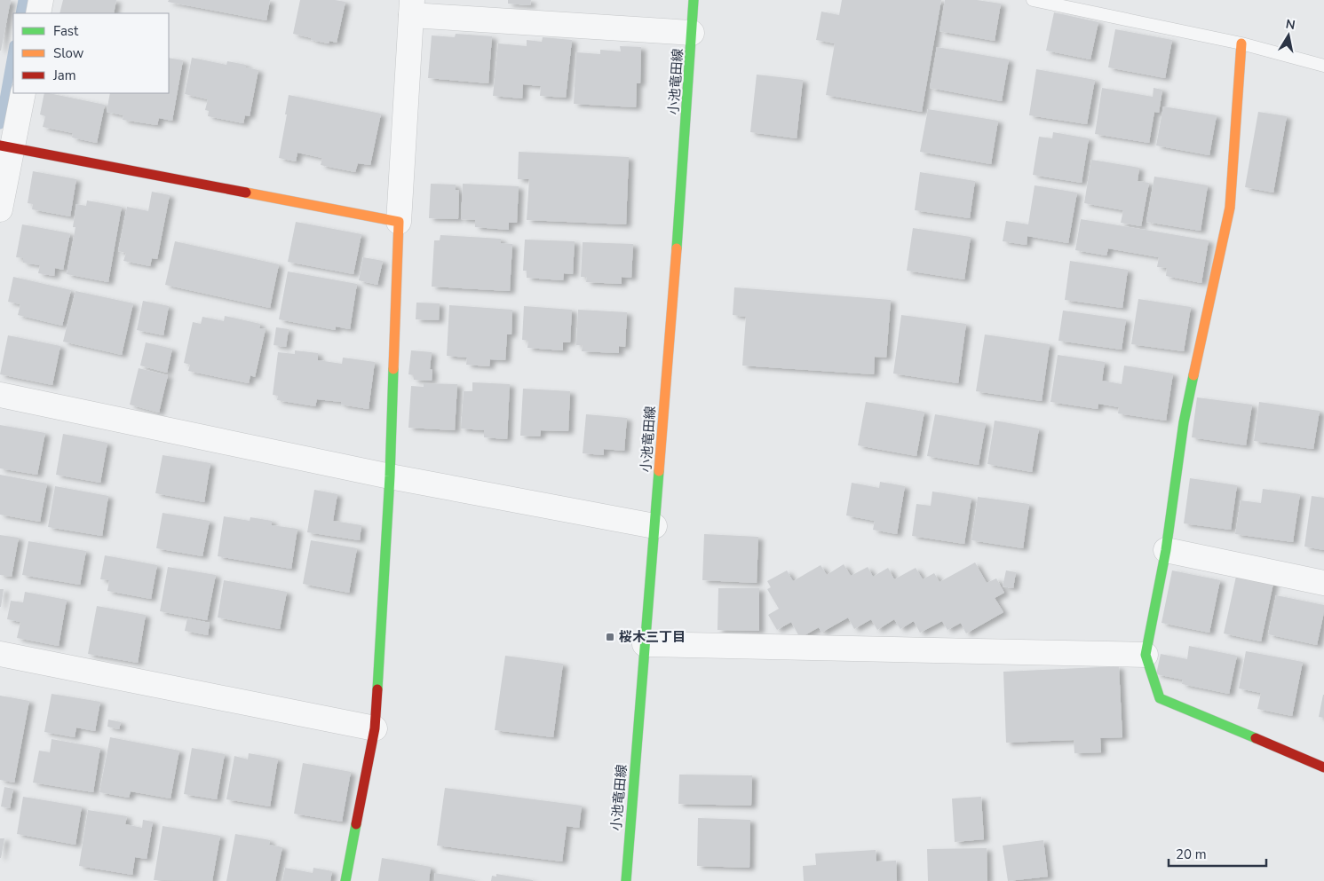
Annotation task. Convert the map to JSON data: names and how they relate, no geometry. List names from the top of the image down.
{
  "streets": {
    "street": ["小池竜田線"]
  },
  "places": {
    "transit": ["桜木三丁目"]
  },
  "legend": ["Fast", "Slow", "Jam"],
  "scale_bar": "20 m",
  "north": "top"
}
